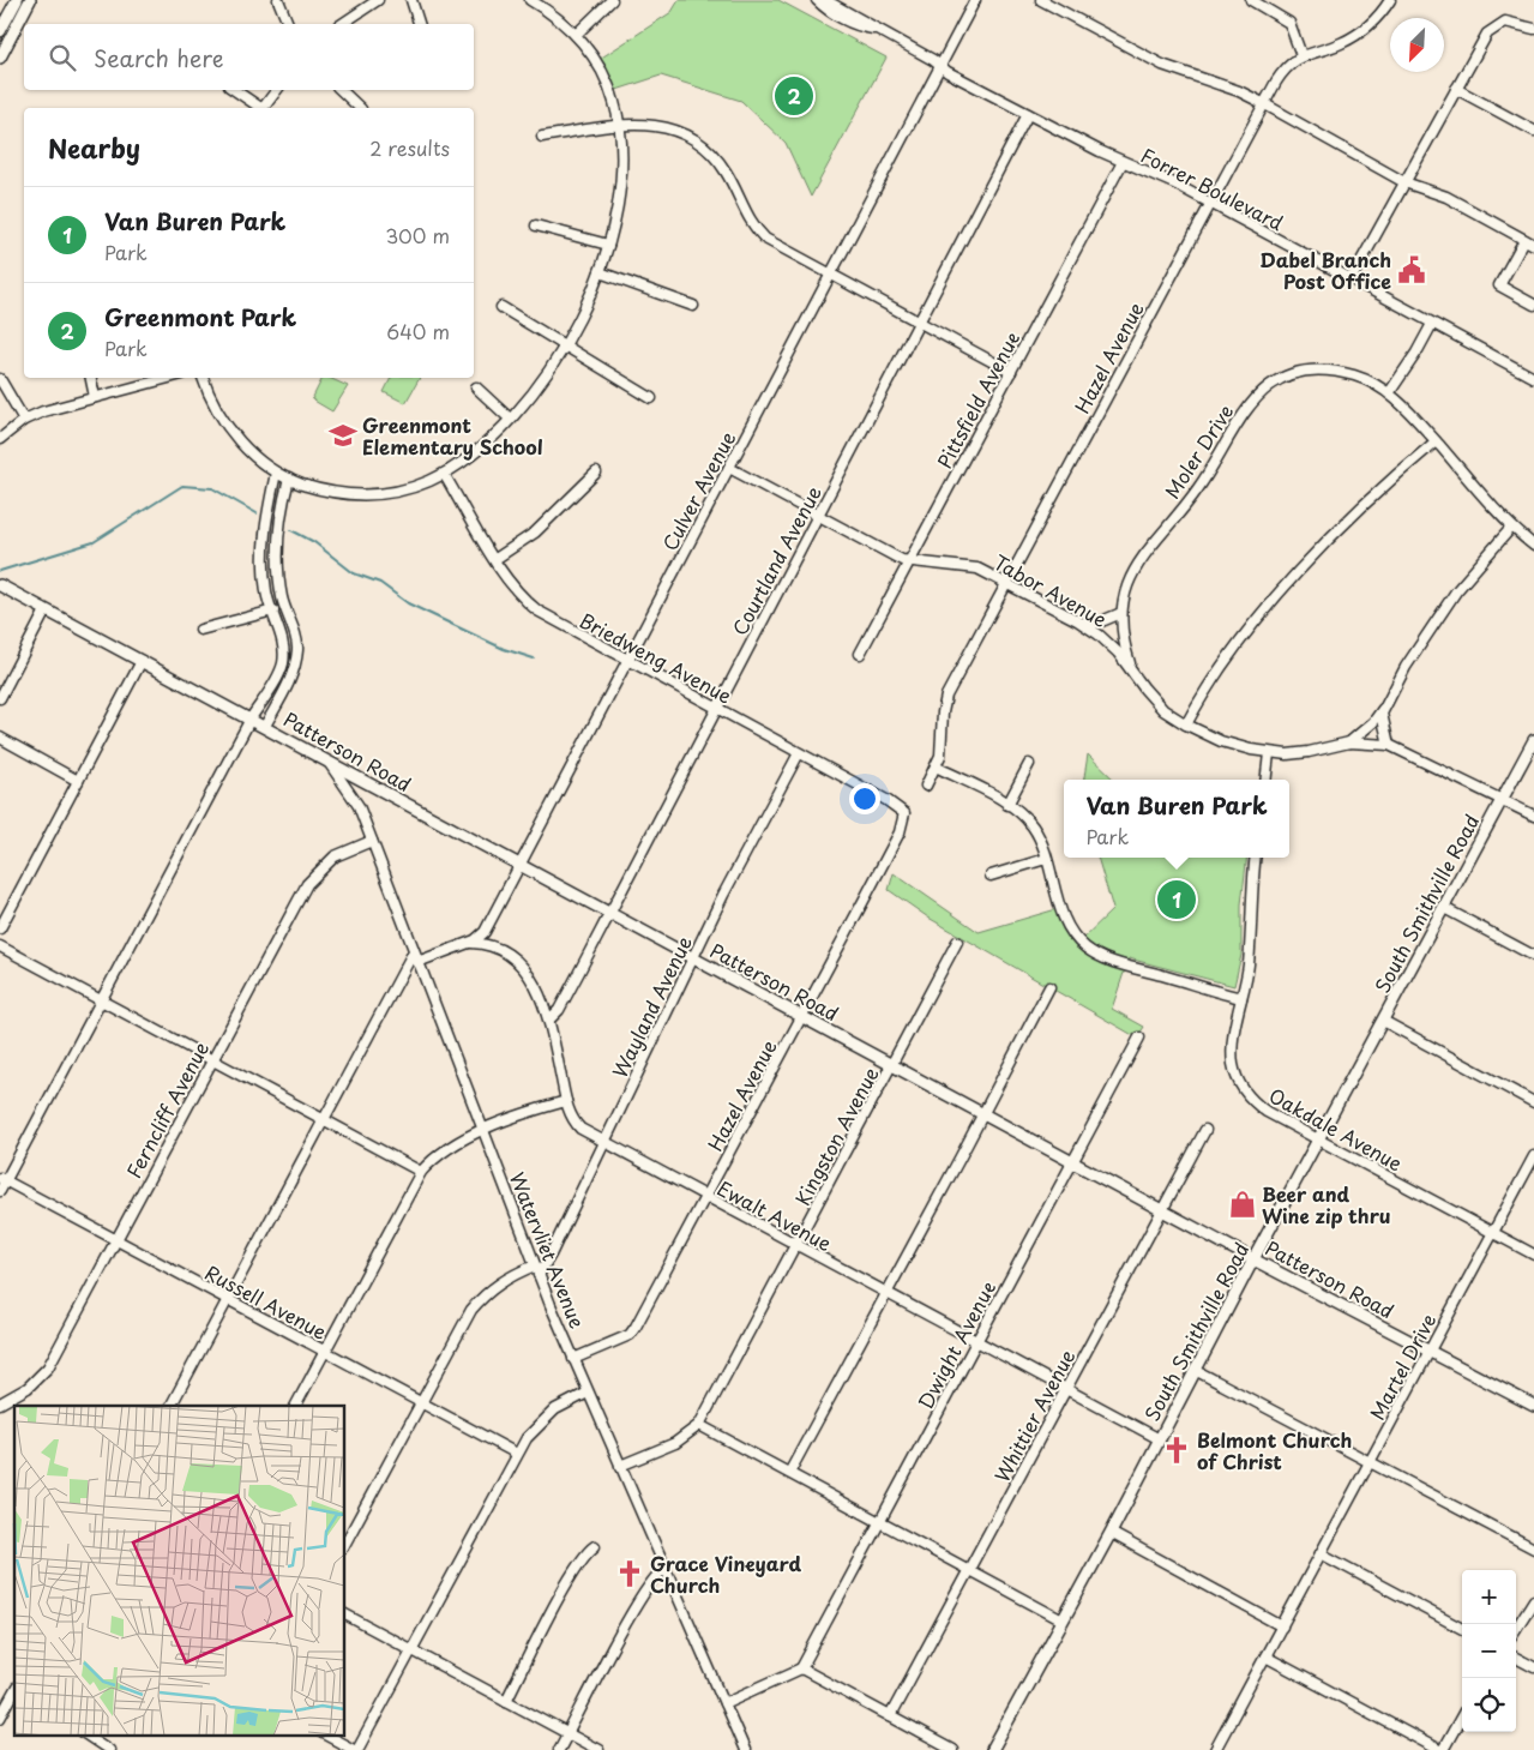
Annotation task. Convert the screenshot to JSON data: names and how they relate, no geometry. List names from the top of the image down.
{
  "streets": {
    "main road": ["Patterson Road", "South Smithville Road"],
    "street": [
      "Forrer Boulevard",
      "Hazel Avenue",
      "Pittsfield Avenue",
      "Moler Drive",
      "Culver Avenue",
      "Courtland Avenue",
      "Tabor Avenue",
      "Briedweng Avenue",
      "Wayland Avenue",
      "Ferncliff Avenue",
      "Oakdale Avenue",
      "Kingston Avenue",
      "Ewalt Avenue",
      "Watervliet Avenue",
      "Russell Avenue",
      "Dwight Avenue",
      "Martel Drive",
      "Whittier Avenue"
    ]
  },
  "crossings": [
    ["Forrer Boulevard", "Hazel Avenue"],
    ["Forrer Boulevard", "Pittsfield Avenue"],
    ["Forrer Boulevard", "Culver Avenue"],
    ["Forrer Boulevard", "Courtland Avenue"],
    ["Hazel Avenue", "Tabor Avenue"],
    ["Hazel Avenue", "Briedweng Avenue"],
    ["Hazel Avenue", "Patterson Road"],
    ["Hazel Avenue", "Ewalt Avenue"],
    ["Hazel Avenue", "Watervliet Avenue"],
    ["Pittsfield Avenue", "Tabor Avenue"],
    ["Moler Drive", "Tabor Avenue"],
    ["Culver Avenue", "Tabor Avenue"],
    ["Culver Avenue", "Briedweng Avenue"],
    ["Culver Avenue", "Patterson Road"],
    ["Culver Avenue", "Ewalt Avenue"],
    ["Culver Avenue", "Watervliet Avenue"],
    ["Courtland Avenue", "Tabor Avenue"],
    ["Courtland Avenue", "Briedweng Avenue"],
    ["Courtland Avenue", "Patterson Road"],
    ["Courtland Avenue", "Ewalt Avenue"],
    ["Tabor Avenue", "South Smithville Road"],
    ["Briedweng Avenue", "Wayland Avenue"],
    ["Patterson Road", "South Smithville Road"],
    ["Patterson Road", "Wayland Avenue"],
    ["Patterson Road", "Kingston Avenue"],
    ["Patterson Road", "Watervliet Avenue"],
    ["Patterson Road", "Dwight Avenue"],
    ["Patterson Road", "Martel Drive"],
    ["Patterson Road", "Whittier Avenue"],
    ["South Smithville Road", "Oakdale Avenue"],
    ["South Smithville Road", "Ewalt Avenue"],
    ["Wayland Avenue", "Ewalt Avenue"],
    ["Wayland Avenue", "Watervliet Avenue"],
    ["Ferncliff Avenue", "Watervliet Avenue"],
    ["Ferncliff Avenue", "Russell Avenue"],
    ["Oakdale Avenue", "Martel Drive"],
    ["Kingston Avenue", "Ewalt Avenue"],
    ["Kingston Avenue", "Watervliet Avenue"],
    ["Ewalt Avenue", "Dwight Avenue"],
    ["Ewalt Avenue", "Whittier Avenue"]
  ],
  "places": {
    "public building": ["Dabel Branch Post Office"],
    "school or university": ["Greenmont Elementary School"],
    "shop": ["Beer and Wine zip thru"],
    "church": ["Belmont Church of Christ", "Grace Vineyard Church"]
  },
  "north": "bottom left",
  "page": {
    "search": "Search here",
    "pins": ["2", "1"],
    "heading": ["Nearby", "2 results"],
    "list": [
      {
        "mark": "1",
        "name": "Van Buren Park",
        "note": "Park",
        "value": "300 m"
      },
      {
        "mark": "2",
        "name": "Greenmont Park",
        "note": "Park",
        "value": "640 m"
      }
    ],
    "popup": ["Van Buren Park", "Park"],
    "map_buttons": ["+", "−"]
  }
}
